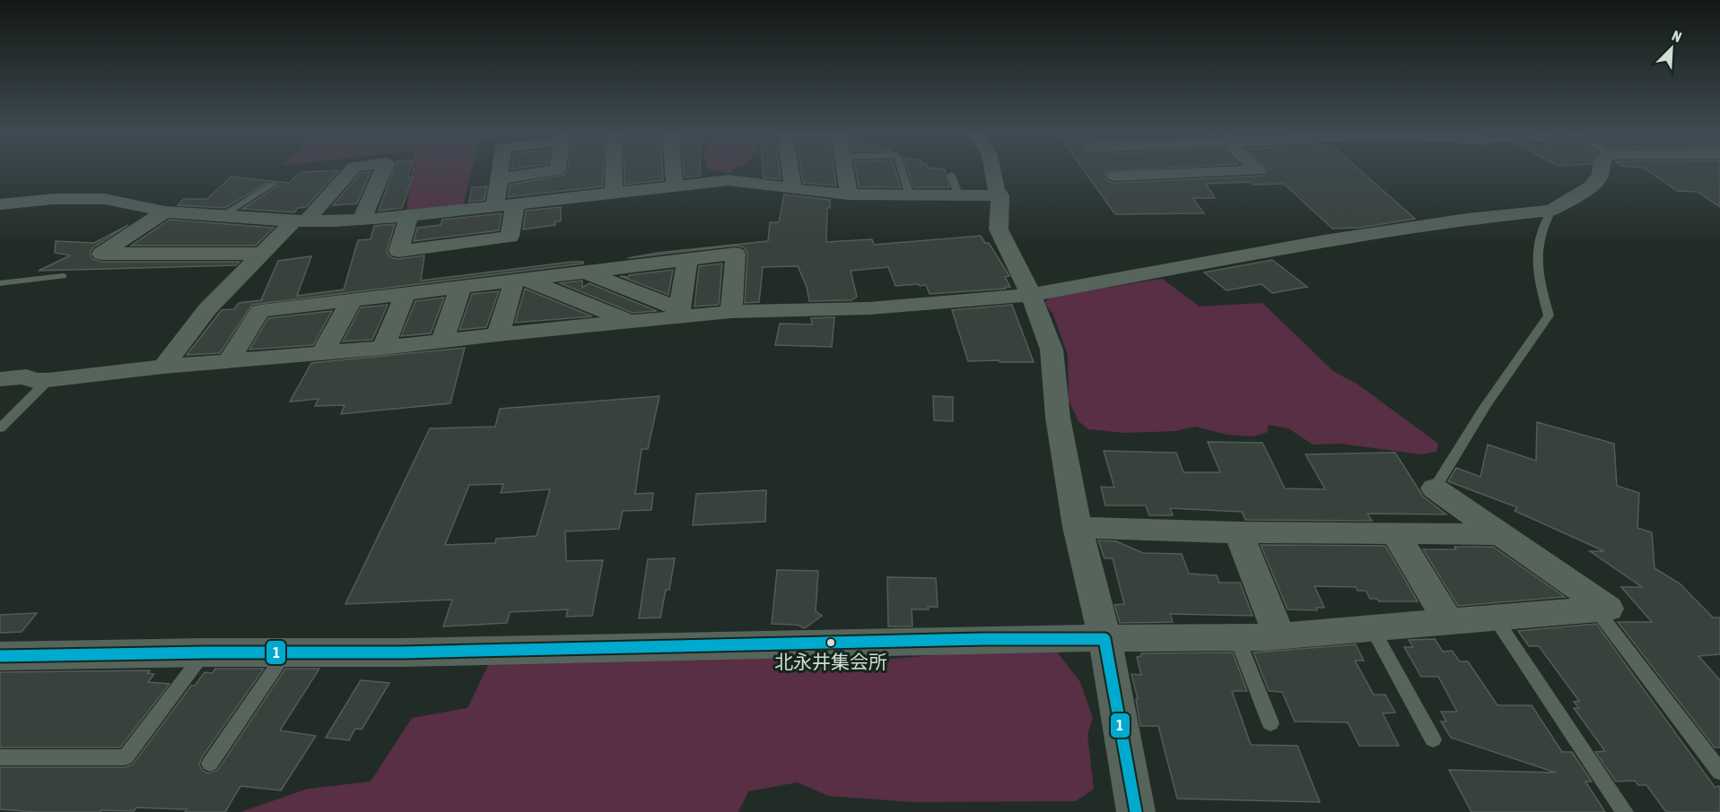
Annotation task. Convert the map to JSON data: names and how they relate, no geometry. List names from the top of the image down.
{
  "places": ["北永井集会所"],
  "lines": ["transit line 1"],
  "north": "top right"
}
